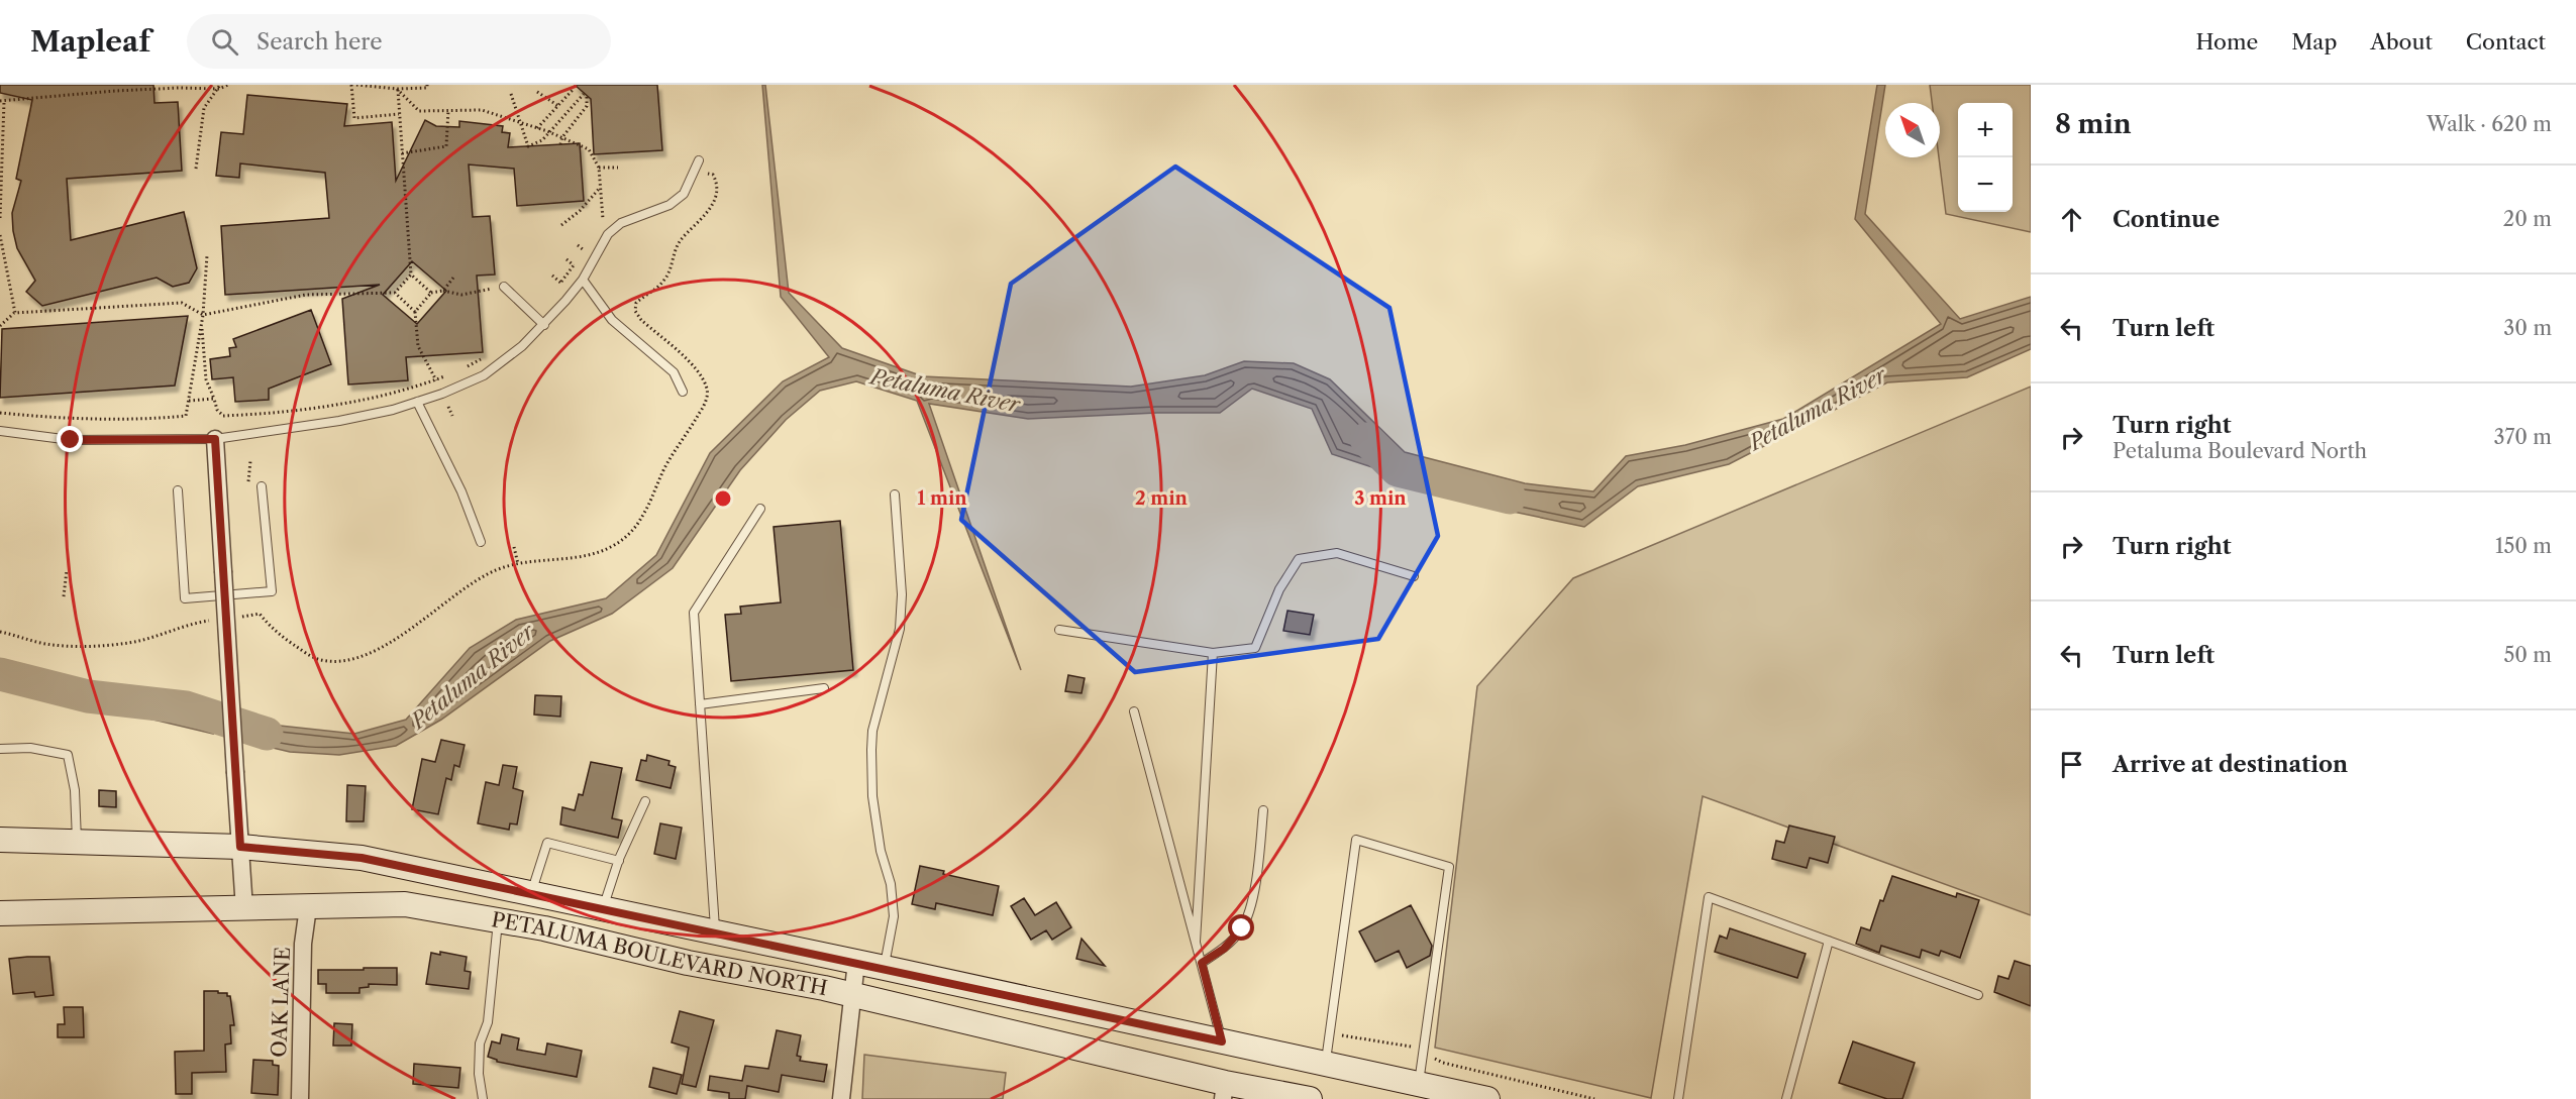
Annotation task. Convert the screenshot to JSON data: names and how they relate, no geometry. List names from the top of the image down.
{
  "streets": {
    "main road": ["PETALUMA BOULEVARD NORTH"],
    "street": ["OAK LANE"]
  },
  "crossings": [
    ["PETALUMA BOULEVARD NORTH", "OAK LANE"]
  ],
  "water": ["Petaluma River"],
  "north": "top left",
  "page": {
    "header": "Mapleaf",
    "search": "Search here",
    "nav": [
      "Home",
      "Map",
      "About",
      "Contact"
    ],
    "heading": ["8 min", "Walk · 620 m"],
    "map_buttons": ["+", "−"],
    "list": [
      ["Continue", "20 m"],
      ["Turn left", "30 m"],
      ["Turn right", "Petaluma Boulevard North", "370 m"],
      ["Turn right", "150 m"],
      ["Turn left", "50 m"],
      "Arrive at destination"
    ]
  },
  "rings": ["1 min", "2 min", "3 min"]
}
